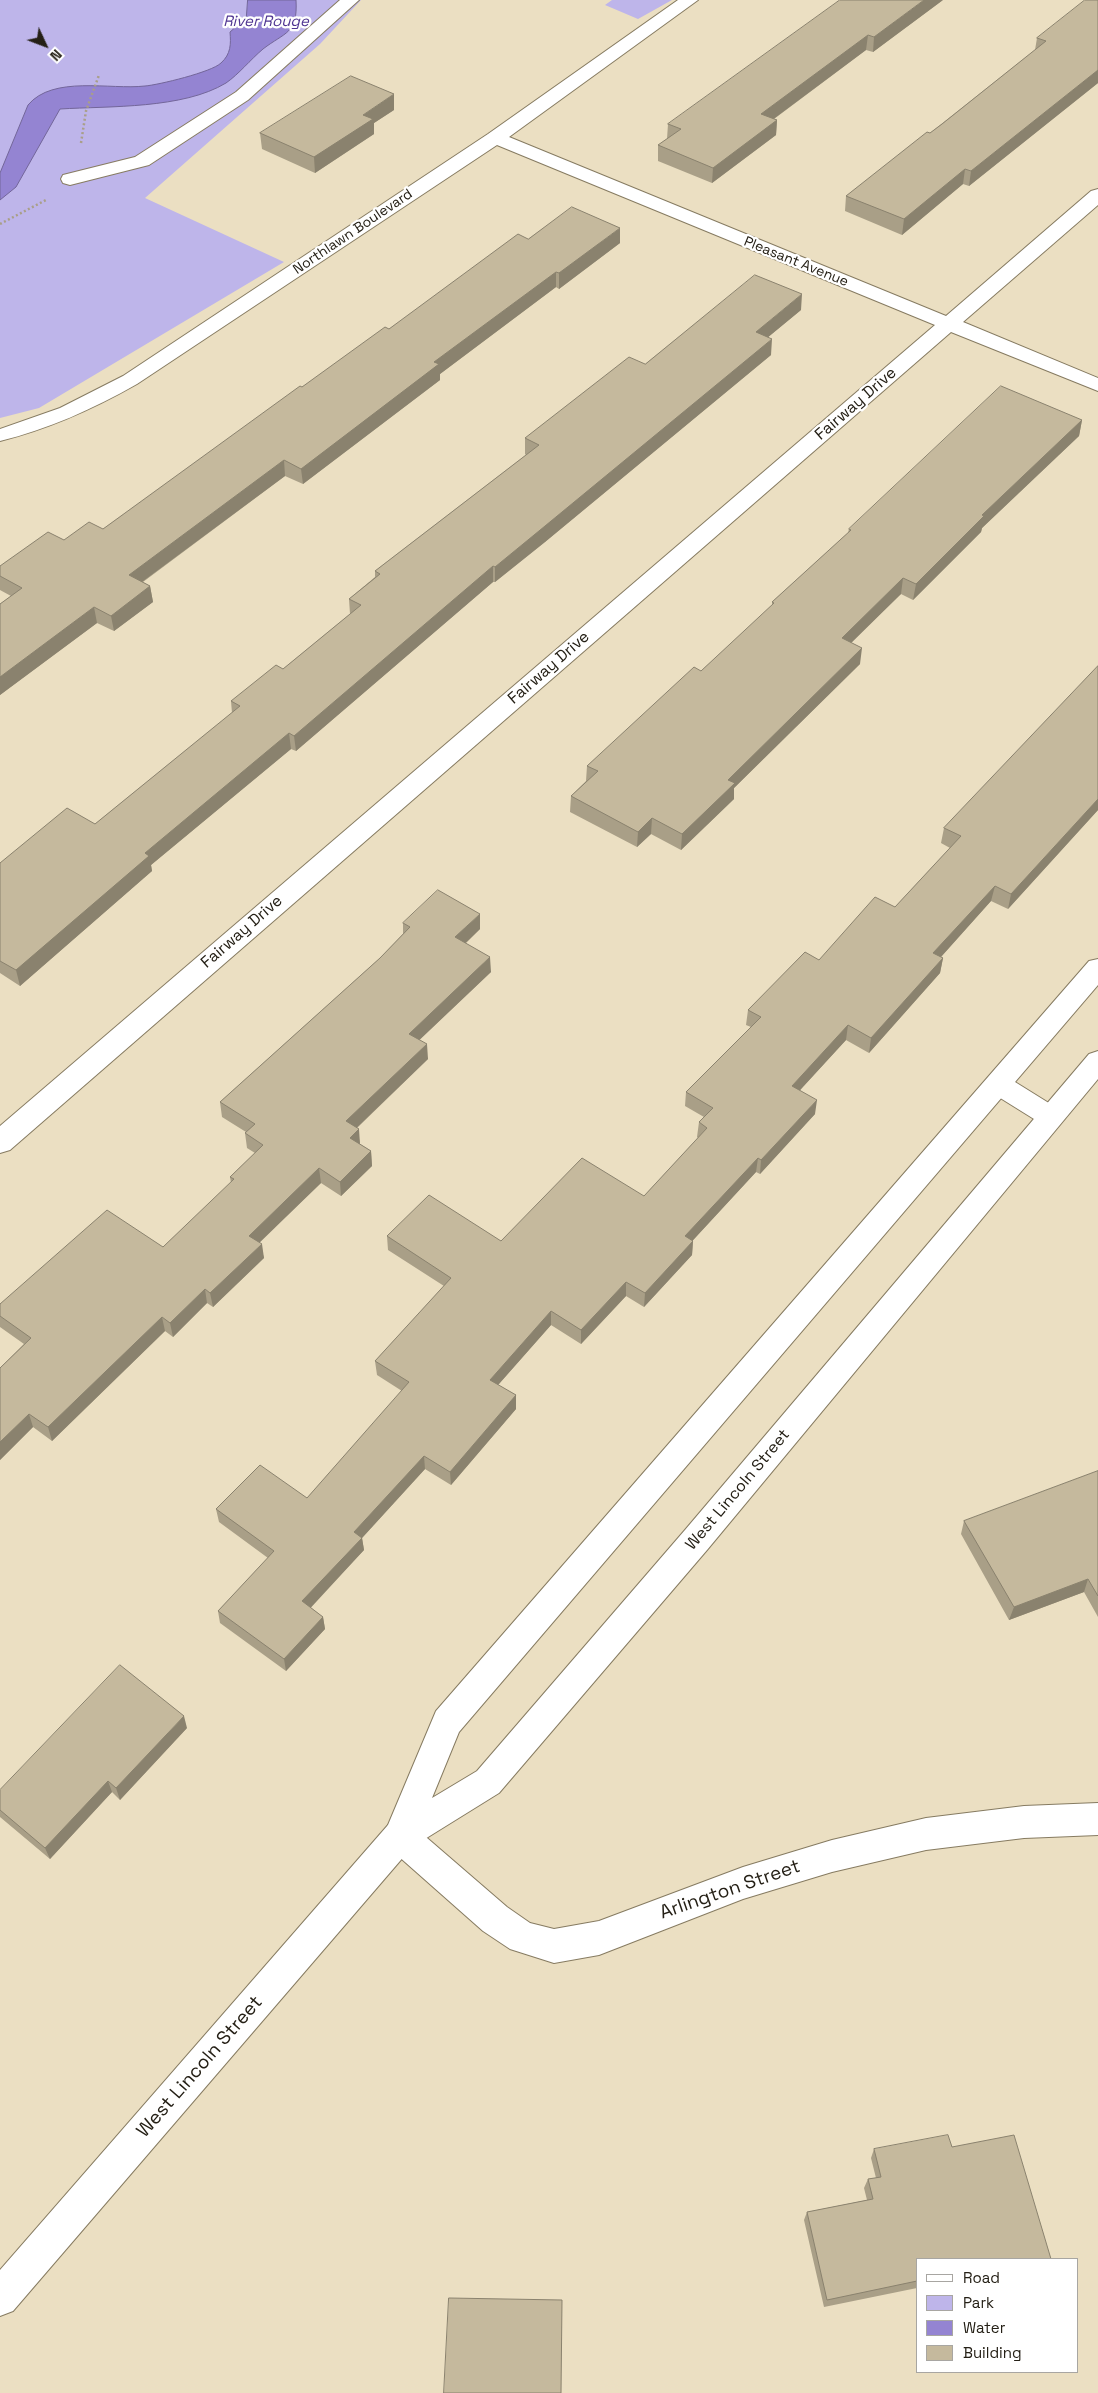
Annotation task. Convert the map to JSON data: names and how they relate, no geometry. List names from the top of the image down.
{
  "streets": {
    "street": [
      "Northlawn Boulevard",
      "Pleasant Avenue",
      "Fairway Drive",
      "West Lincoln Street",
      "Arlington Street"
    ]
  },
  "crossings": [
    ["Northlawn Boulevard", "Pleasant Avenue"],
    ["Pleasant Avenue", "Fairway Drive"],
    ["West Lincoln Street", "Arlington Street"]
  ],
  "water": ["River Rouge"],
  "legend": [
    "Road",
    "Park",
    "Water",
    "Building"
  ],
  "north": "bottom right"
}
